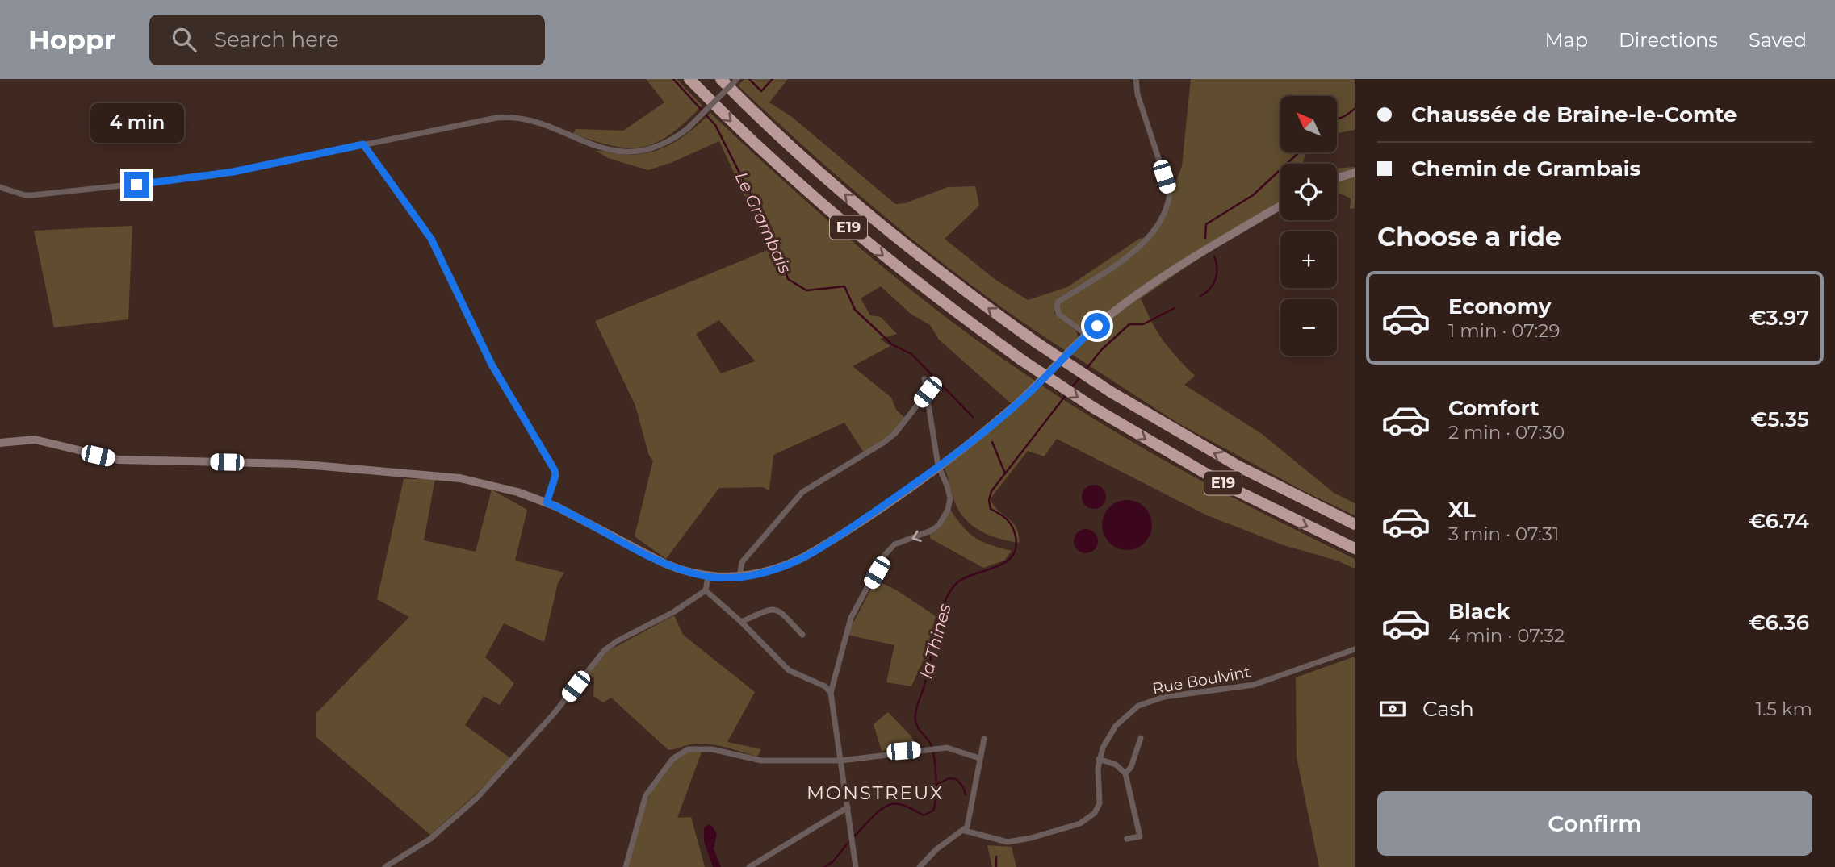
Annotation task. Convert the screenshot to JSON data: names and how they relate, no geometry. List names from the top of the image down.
{
  "streets": {
    "highway": ["E19"],
    "street": ["Rue Boulvint"]
  },
  "districts": ["MONSTREUX"],
  "water": ["Le Grambais", "la Thines"],
  "north": "top left",
  "page": {
    "header": "Hoppr",
    "search": "Search here",
    "nav": ["Map", "Directions", "Saved"],
    "banner": ["Chaussée de Braine-le-Comte", "Chemin de Grambais"],
    "map_buttons": ["+", "−"],
    "bubble": "4 min",
    "heading": "Choose a ride",
    "list": [
      {
        "name": "Economy",
        "note": "1 min · 07:29",
        "value": "€3.97"
      },
      {
        "name": "Comfort",
        "note": "2 min · 07:30",
        "value": "€5.35"
      },
      {
        "name": "XL",
        "note": "3 min · 07:31",
        "value": "€6.74"
      },
      {
        "name": "Black",
        "note": "4 min · 07:32",
        "value": "€6.36"
      }
    ],
    "pay": ["Cash", "1.5 km"],
    "buttons": "Confirm"
  }
}
